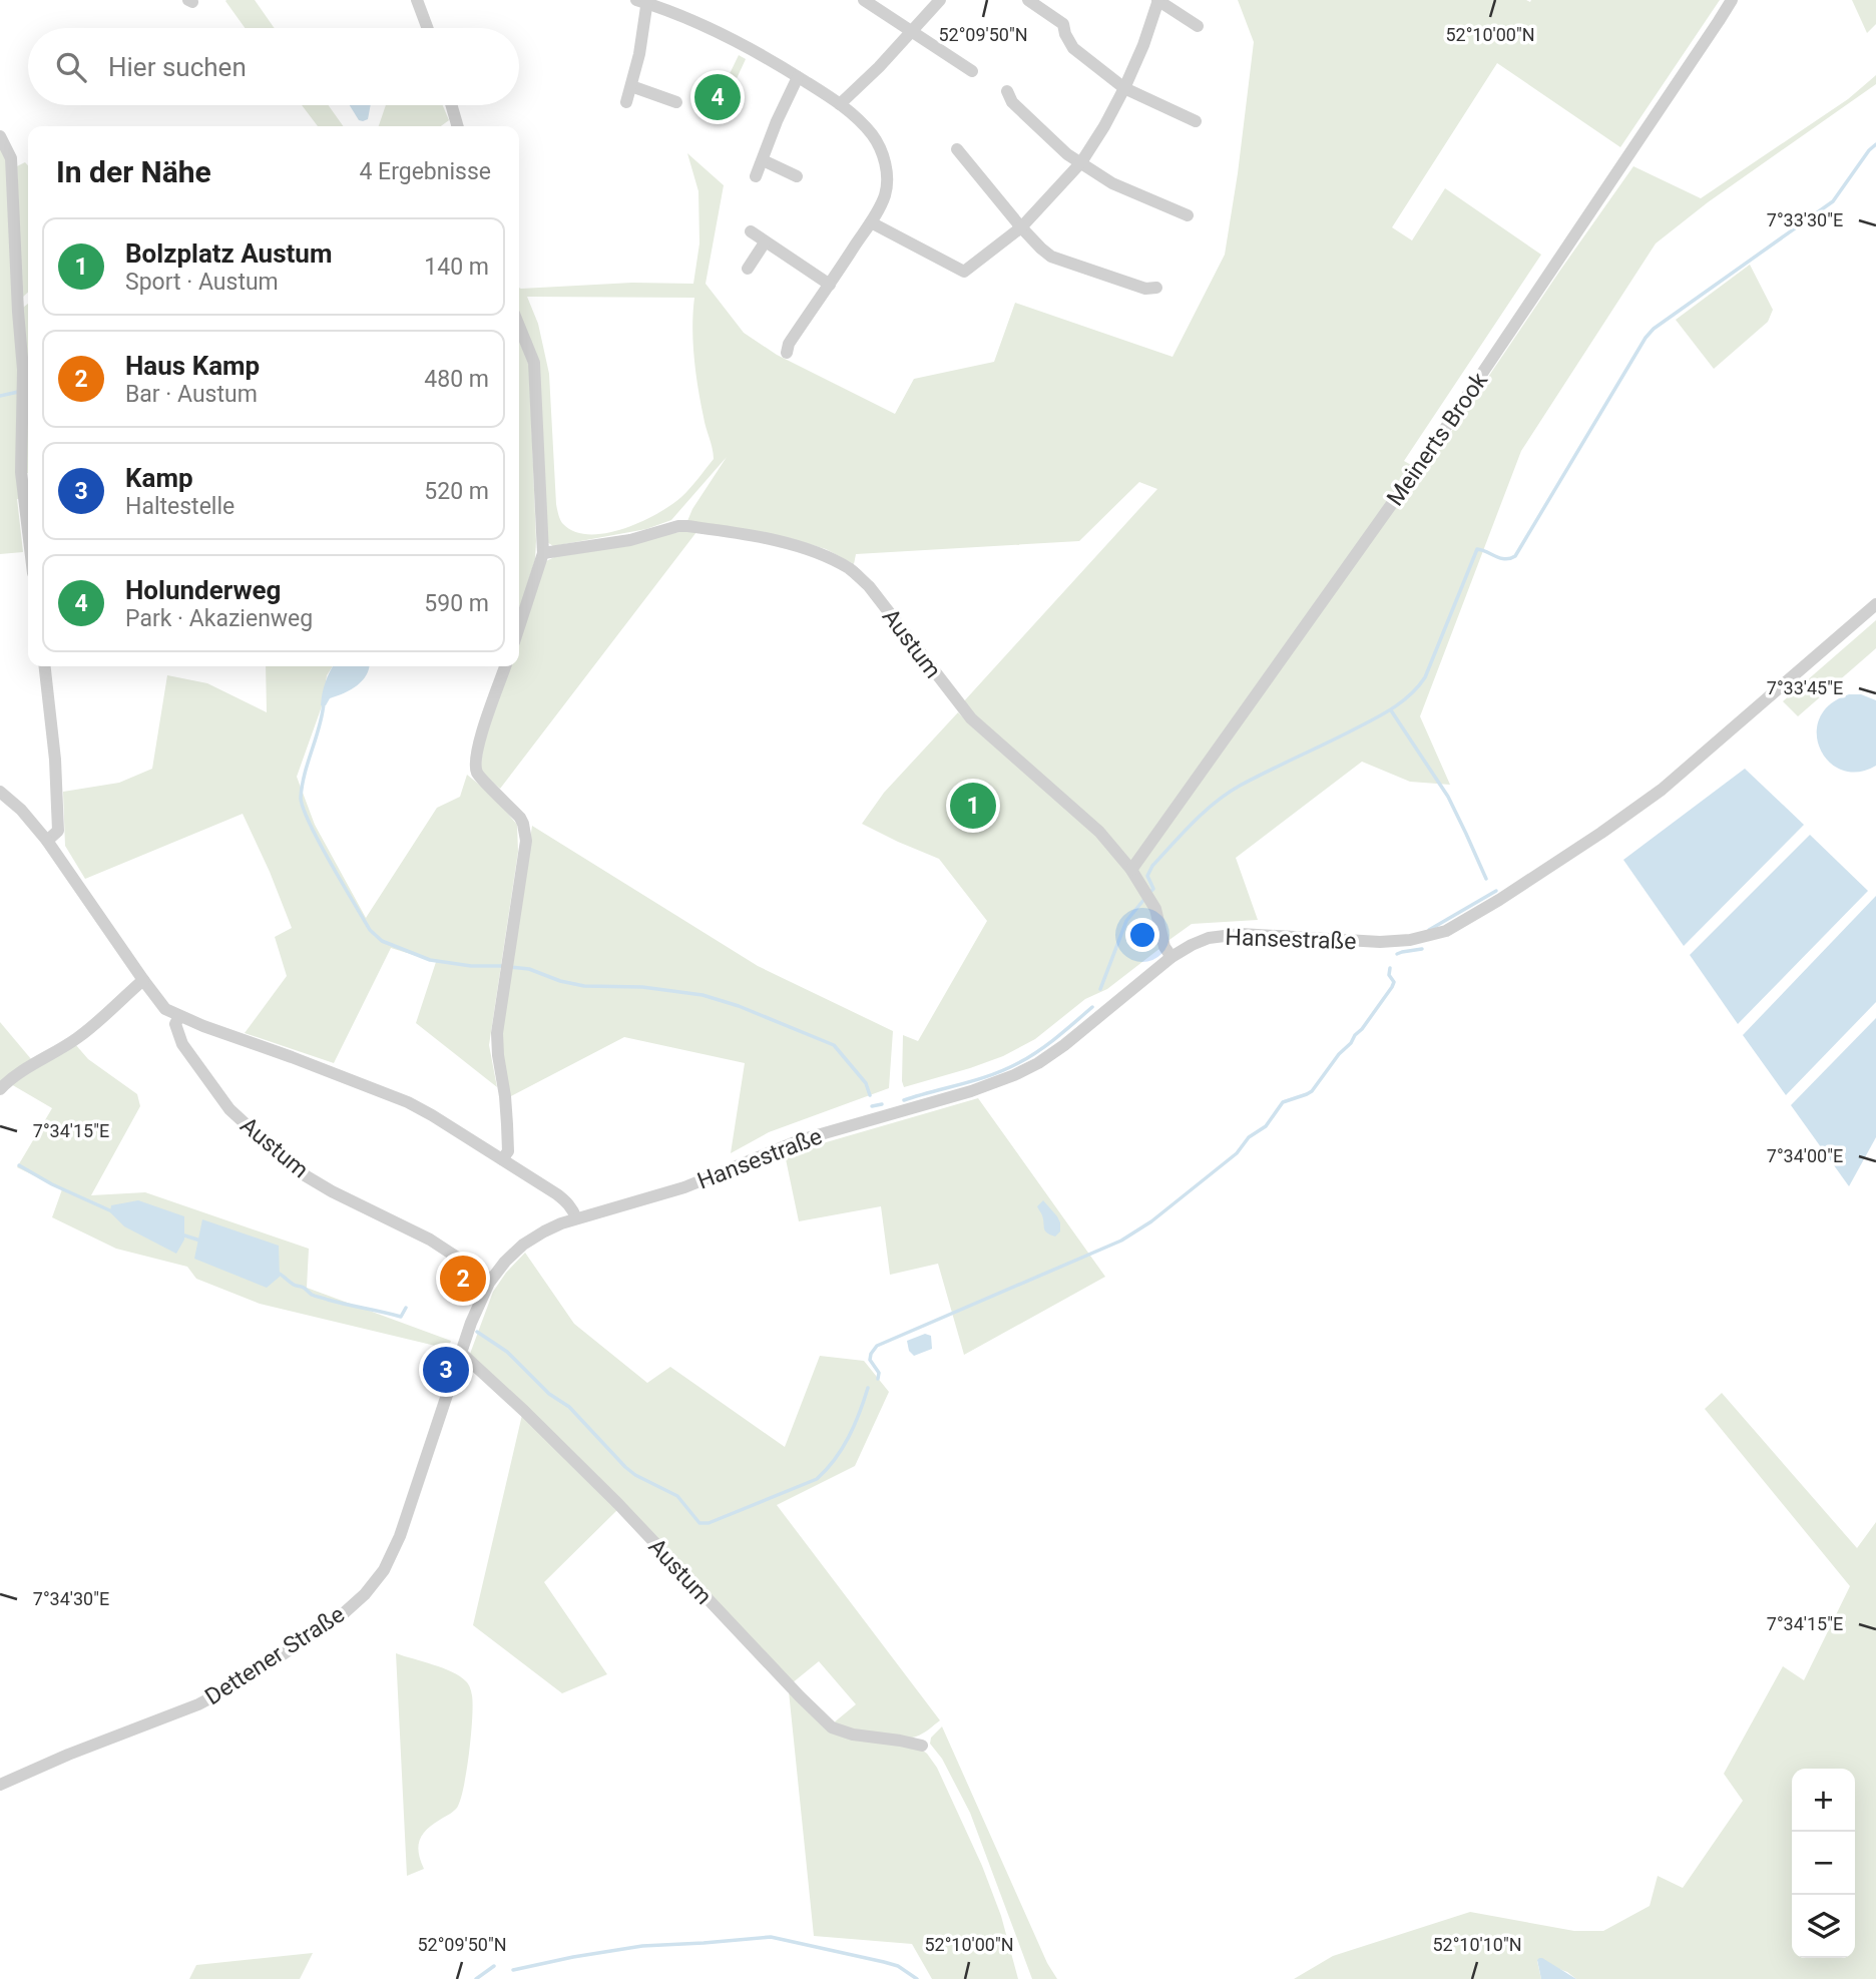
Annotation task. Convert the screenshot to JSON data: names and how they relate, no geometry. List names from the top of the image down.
{
  "streets": {
    "street": [
      "Meinerts Brook",
      "Austum",
      "Hansestraße",
      "Dettener Straße"
    ]
  },
  "crossings": [
    ["Meinerts Brook", "Austum"],
    ["Austum", "Hansestraße"],
    ["Austum", "Dettener Straße"],
    ["Hansestraße", "Dettener Straße"]
  ],
  "page": {
    "search": "Hier suchen",
    "pins": [
      "4",
      "1",
      "2",
      "3"
    ],
    "heading": ["In der Nähe", "4 Ergebnisse"],
    "list": [
      {
        "mark": "1",
        "name": "Bolzplatz Austum",
        "note": "Sport · Austum",
        "value": "140 m"
      },
      {
        "mark": "2",
        "name": "Haus Kamp",
        "note": "Bar · Austum",
        "value": "480 m"
      },
      {
        "mark": "3",
        "name": "Kamp",
        "note": "Haltestelle",
        "value": "520 m"
      },
      {
        "mark": "4",
        "name": "Holunderweg",
        "note": "Park · Akazienweg",
        "value": "590 m"
      }
    ],
    "map_buttons": ["+", "−"]
  },
  "coordinates": [
    "52°09'50\"N",
    "52°10'00\"N",
    "7°33'30\"E",
    "7°33'45\"E",
    "7°34'15\"E",
    "7°34'00\"E",
    "7°34'30\"E",
    "52°10'10\"N"
  ]
}
